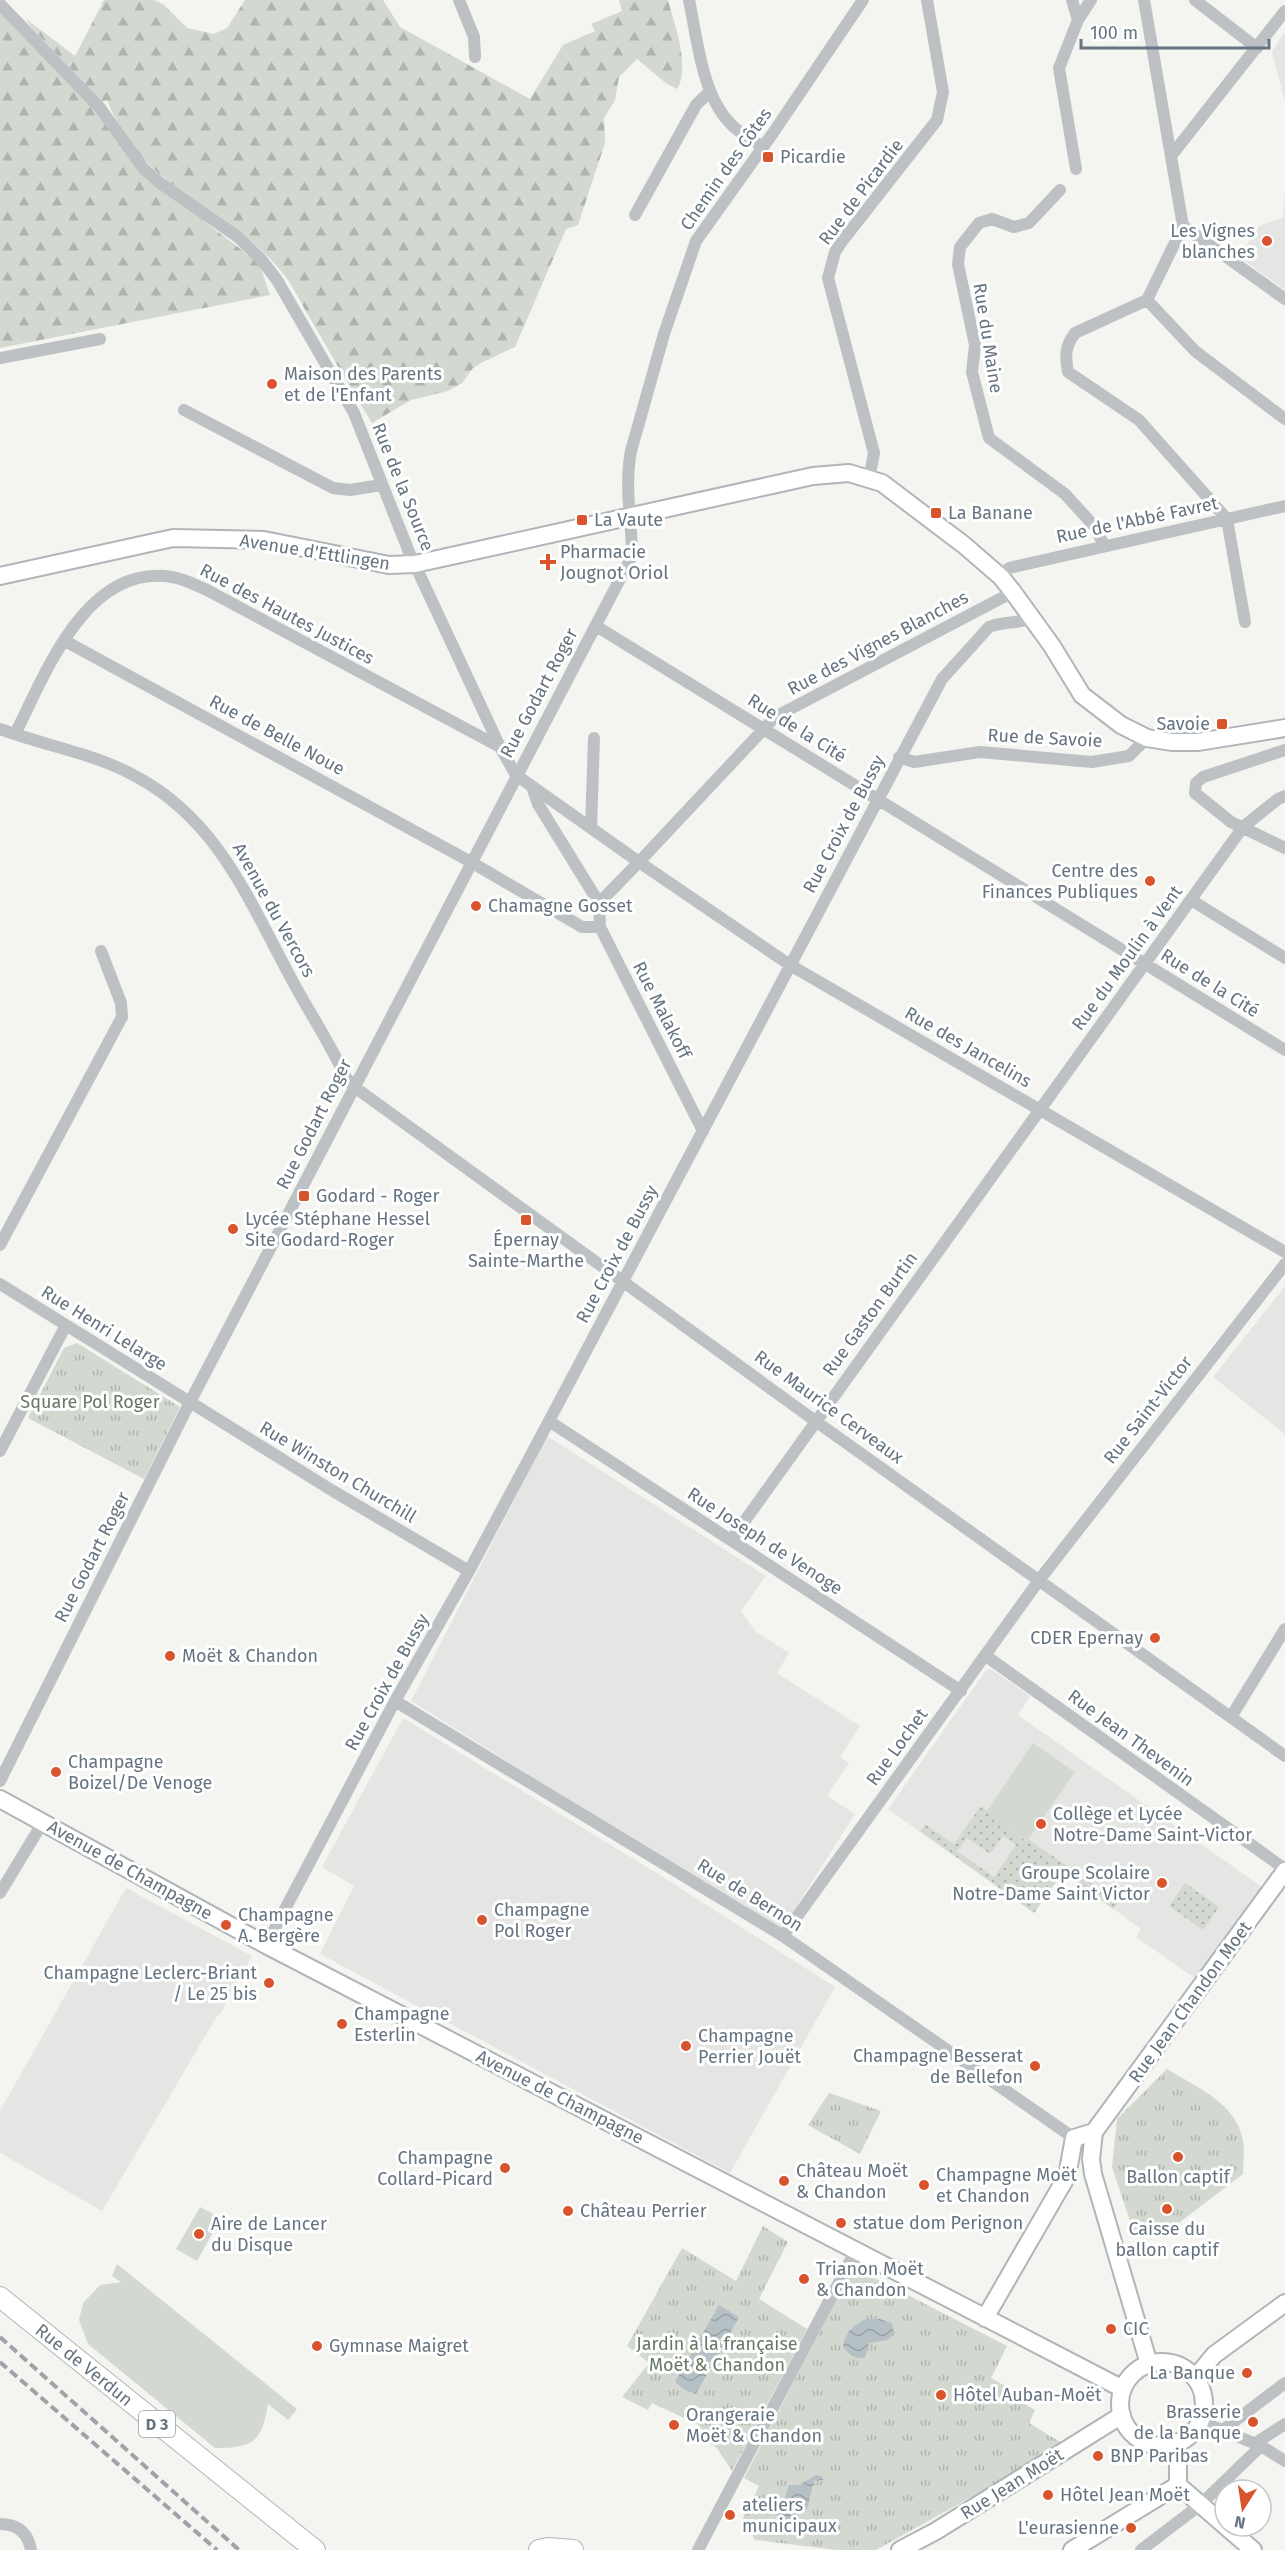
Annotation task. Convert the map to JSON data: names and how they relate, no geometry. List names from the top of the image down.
{
  "streets": {
    "main road": [
      "Avenue d'Ettlingen",
      "Avenue de Champagne",
      "Rue Jean Chandon Moet",
      "Rue de Verdun",
      "D 3",
      "Rue Jean Moët"
    ],
    "street": [
      "Chemin des Côtes",
      "Rue de Picardie",
      "Rue du Maine",
      "Rue de la Source",
      "Rue de l'Abbé Favret",
      "Rue des Hautes Justices",
      "Rue des Vignes Blanches",
      "Rue Godart Roger",
      "Rue de la Cité",
      "Rue de Belle Noue",
      "Rue de Savoie",
      "Rue Croix de Bussy",
      "Avenue du Vercors",
      "Rue du Moulin à Vent",
      "Rue Malakoff",
      "Rue des Jancelins",
      "Rue Gaston Burtin",
      "Rue Henri Lelarge",
      "Rue Maurice Cerveaux",
      "Rue Saint-Victor",
      "Rue Winston Churchill",
      "Rue Joseph de Venoge",
      "Rue Jean Thevenin",
      "Rue Lochet",
      "Rue de Bernon"
    ]
  },
  "crossings": [
    ["Chemin des Côtes", "Avenue d'Ettlingen"],
    ["Chemin des Côtes", "Rue Godart Roger"],
    ["Rue de Picardie", "Avenue d'Ettlingen"],
    ["Rue du Maine", "Rue de l'Abbé Favret"],
    ["Rue de la Source", "Avenue d'Ettlingen"],
    ["Rue de la Source", "Rue des Hautes Justices"],
    ["Rue de la Source", "Rue Godart Roger"],
    ["Rue de la Source", "Rue des Jancelins"],
    ["Rue de l'Abbé Favret", "Avenue d'Ettlingen"],
    ["Avenue d'Ettlingen", "Rue des Vignes Blanches"],
    ["Avenue d'Ettlingen", "Rue Godart Roger"],
    ["Avenue d'Ettlingen", "Rue de Savoie"],
    ["Avenue d'Ettlingen", "Rue Croix de Bussy"],
    ["Rue des Hautes Justices", "Rue de Belle Noue"],
    ["Rue des Hautes Justices", "Avenue du Vercors"],
    ["Rue des Vignes Blanches", "Rue de la Cité"],
    ["Rue des Vignes Blanches", "Rue Malakoff"],
    ["Rue des Vignes Blanches", "Rue des Jancelins"],
    ["Rue Godart Roger", "Rue de la Cité"],
    ["Rue Godart Roger", "Rue de Belle Noue"],
    ["Rue Godart Roger", "Avenue du Vercors"],
    ["Rue Godart Roger", "Rue des Jancelins"],
    ["Rue Godart Roger", "Rue Henri Lelarge"],
    ["Rue Godart Roger", "Rue Maurice Cerveaux"],
    ["Rue Godart Roger", "Rue Winston Churchill"],
    ["Rue de la Cité", "Rue Croix de Bussy"],
    ["Rue de la Cité", "Rue du Moulin à Vent"],
    ["Rue de Belle Noue", "Rue Malakoff"],
    ["Rue de Savoie", "Rue Croix de Bussy"],
    ["Rue Croix de Bussy", "Rue Malakoff"],
    ["Rue Croix de Bussy", "Rue des Jancelins"],
    ["Rue Croix de Bussy", "Rue Maurice Cerveaux"],
    ["Rue Croix de Bussy", "Rue Winston Churchill"],
    ["Rue Croix de Bussy", "Rue Joseph de Venoge"],
    ["Rue Croix de Bussy", "Avenue de Champagne"],
    ["Rue Croix de Bussy", "Rue de Bernon"],
    ["Avenue du Vercors", "Rue Maurice Cerveaux"],
    ["Rue du Moulin à Vent", "Rue des Jancelins"],
    ["Rue du Moulin à Vent", "Rue Gaston Burtin"],
    ["Rue des Jancelins", "Rue Gaston Burtin"],
    ["Rue Gaston Burtin", "Rue Maurice Cerveaux"],
    ["Rue Gaston Burtin", "Rue Joseph de Venoge"],
    ["Rue Henri Lelarge", "Rue Winston Churchill"],
    ["Rue Maurice Cerveaux", "Rue Saint-Victor"],
    ["Rue Maurice Cerveaux", "Rue Lochet"],
    ["Rue Saint-Victor", "Rue Lochet"],
    ["Rue Joseph de Venoge", "Rue Lochet"],
    ["Rue Jean Thevenin", "Rue Lochet"],
    ["Rue Jean Thevenin", "Rue Jean Chandon Moet"],
    ["Rue Lochet", "Rue de Bernon"],
    ["Avenue de Champagne", "Rue Jean Moët"]
  ],
  "parks": ["Square Pol Roger", "Jardin à la française Moët & Chandon"],
  "places": {
    "transit": [
      "Picardie",
      "La Banane",
      "La Vaute",
      "Savoie",
      "Godard - Roger",
      "Épernay Sainte-Marthe"
    ],
    "other": [
      "Les Vignes blanches",
      "Maison des Parents et de l'Enfant",
      "Centre des Finances Publiques",
      "Chamagne Gosset",
      "Lycée Stéphane Hessel Site Godard-Roger",
      "CDER Epernay",
      "Moёt & Chandon",
      "Champagne Boizel/De Venoge",
      "Collège et Lycée Notre-Dame Saint-Victor",
      "Groupe Scolaire Notre-Dame Saint Victor",
      "Champagne Pol Roger",
      "Champagne A. Bergère",
      "Champagne Leclerc-Briant / Le 25 bis",
      "Champagne Esterlin",
      "Champagne Perrier Jouët",
      "Champagne Besserat de Bellefon",
      "Ballon captif",
      "Champagne Collard-Picard",
      "Château Moët & Chandon",
      "Champagne Moët et Chandon",
      "Caisse du ballon captif",
      "Château Perrier",
      "statue dom Perignon",
      "Aire de Lancer du Disque",
      "Trianon Moët & Chandon",
      "CIC",
      "Gymnase Maigret",
      "La Banque",
      "Hôtel Auban-Moët",
      "Brasserie de la Banque",
      "Orangeraie Moët & Chandon",
      "BNP Paribas",
      "Hôtel Jean Moët",
      "ateliers municipaux",
      "L'eurasienne"
    ],
    "health": ["Pharmacie Jougnot Oriol"]
  },
  "scale_bar": "100 m",
  "north": "bottom"
}
